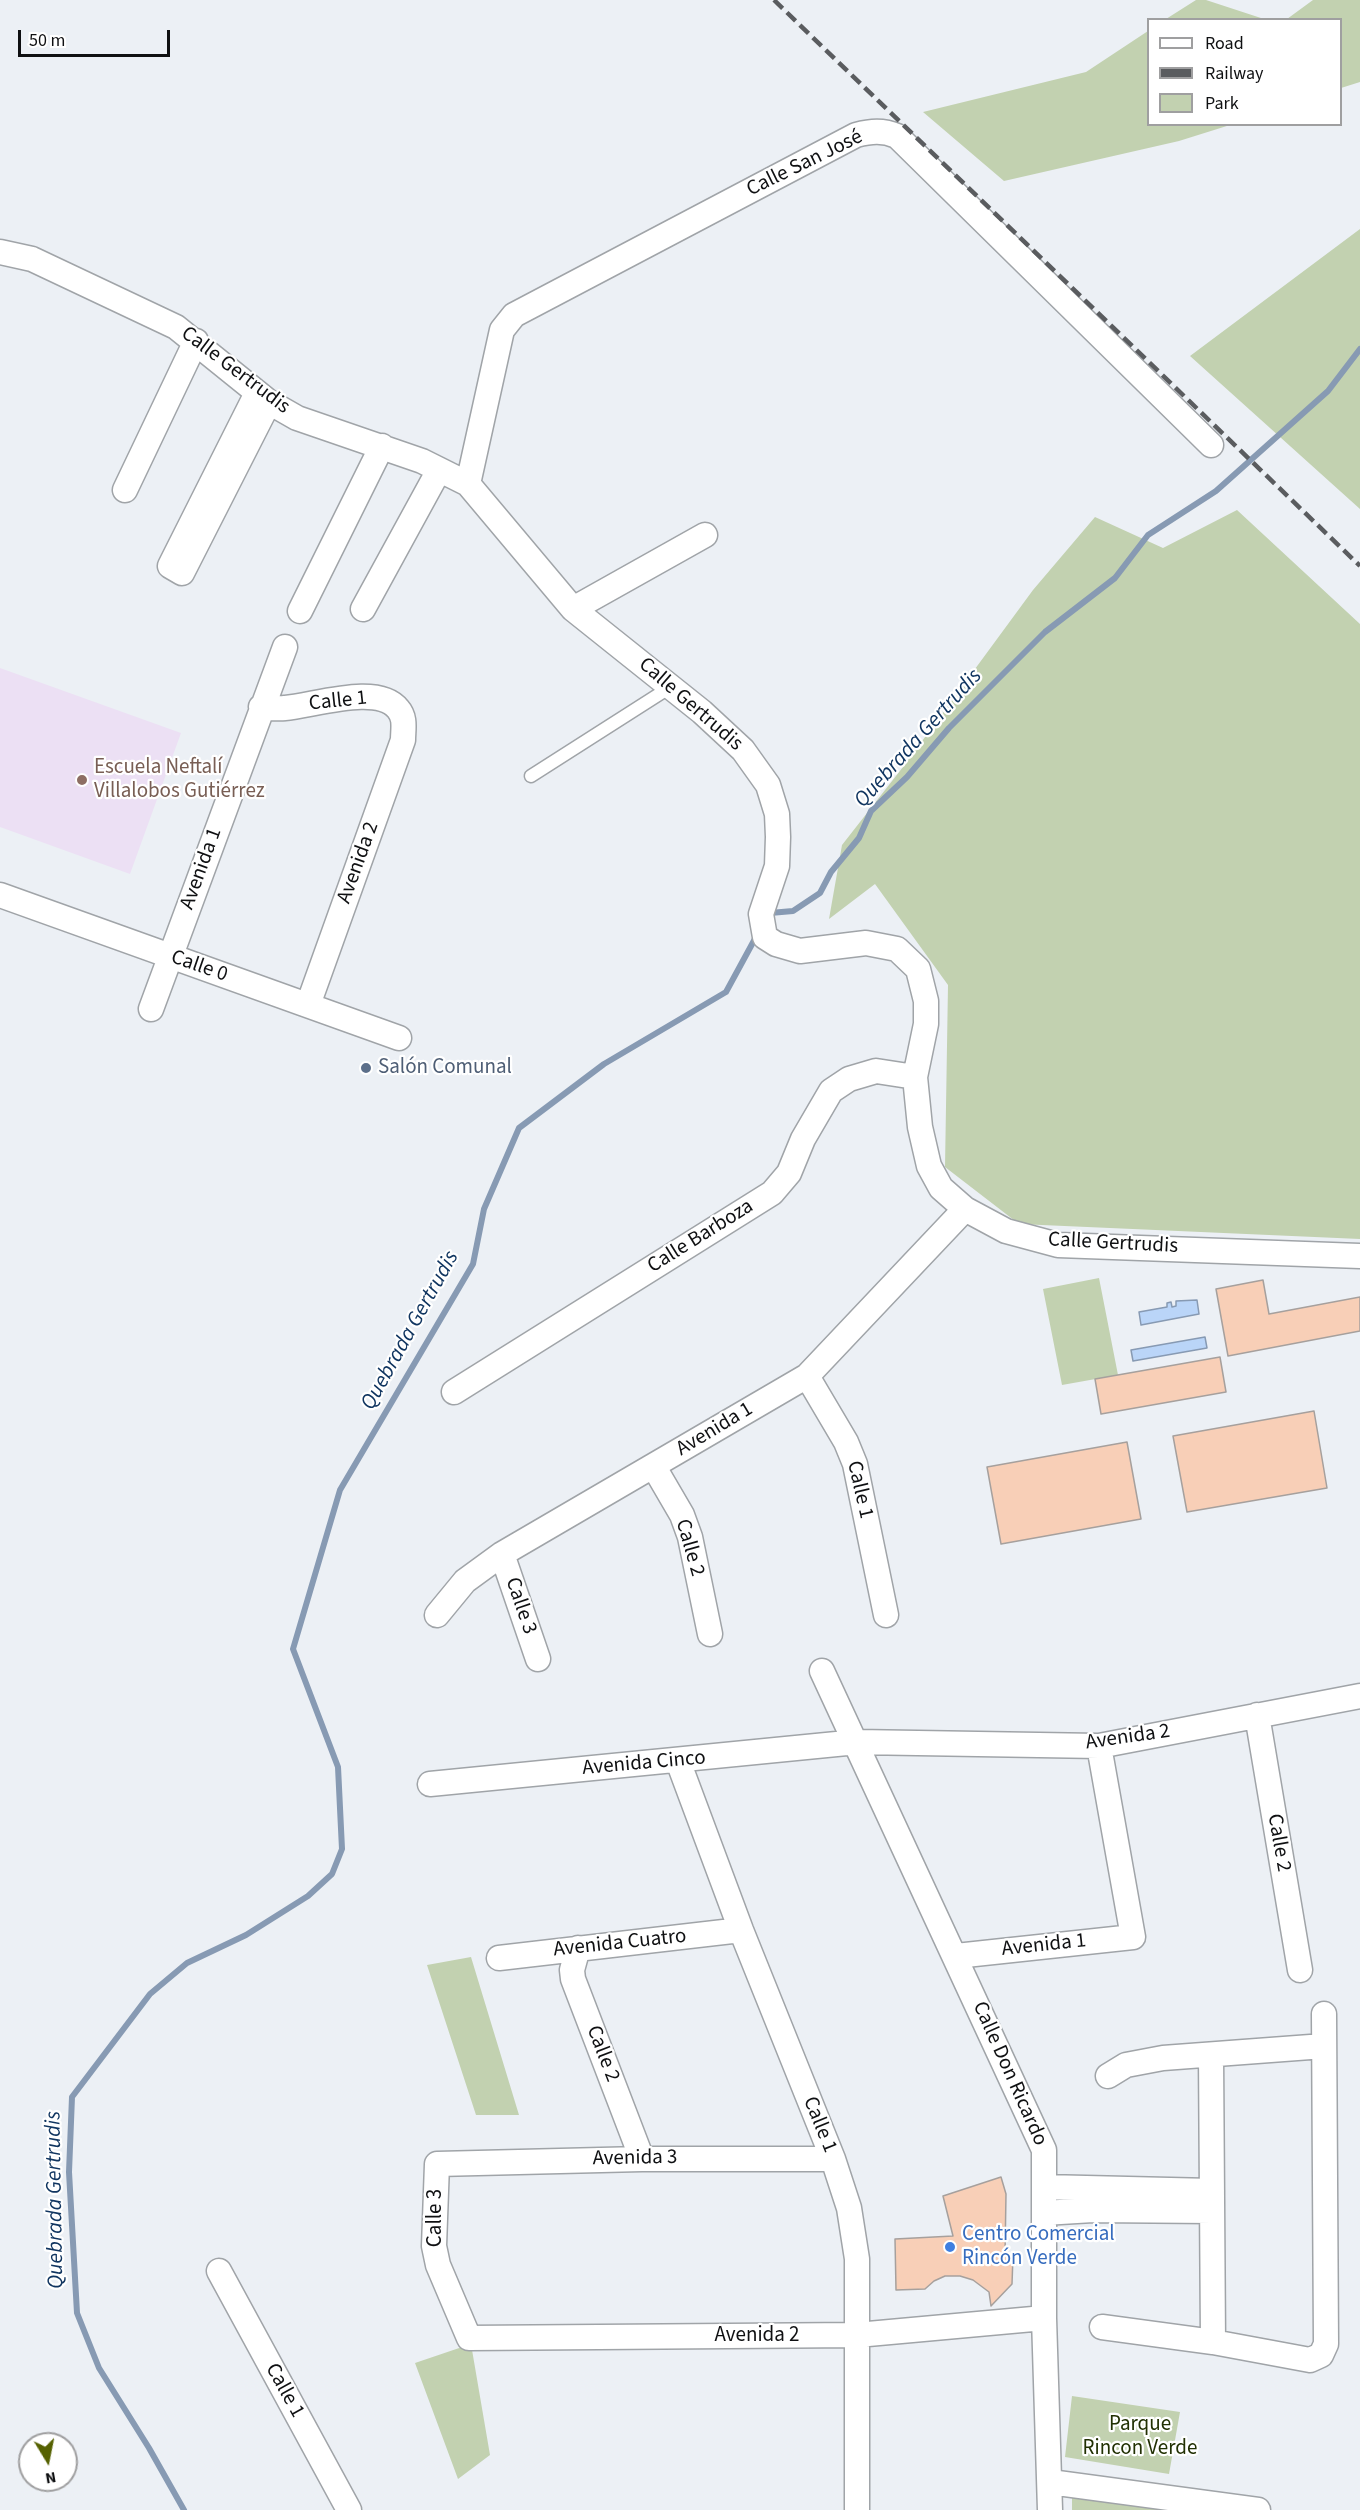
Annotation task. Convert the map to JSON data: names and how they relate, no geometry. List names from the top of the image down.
{
  "streets": {
    "street": [
      "Calle San José",
      "Calle Gertrudis",
      "Calle 1",
      "Avenida 2",
      "Avenida 1",
      "Calle 0",
      "Calle Barboza",
      "Calle 2",
      "Calle 3",
      "Avenida Cinco",
      "Avenida Cuatro",
      "Calle Don Ricardo",
      "Avenida 3"
    ]
  },
  "crossings": [
    ["Calle San José", "Calle Gertrudis"],
    ["Calle Gertrudis", "Avenida 1"],
    ["Calle Gertrudis", "Calle Barboza"],
    ["Calle 1", "Avenida 2"],
    ["Calle 1", "Avenida 1"],
    ["Calle 1", "Avenida Cinco"],
    ["Calle 1", "Avenida Cuatro"],
    ["Calle 1", "Avenida 3"],
    ["Avenida 2", "Avenida 1"],
    ["Avenida 2", "Calle 0"],
    ["Avenida 2", "Calle 2"],
    ["Avenida 2", "Calle 3"],
    ["Avenida 2", "Avenida Cinco"],
    ["Avenida 2", "Calle Don Ricardo"],
    ["Avenida 1", "Calle 0"],
    ["Avenida 1", "Calle 2"],
    ["Avenida 1", "Calle 3"],
    ["Avenida 1", "Calle Don Ricardo"],
    ["Calle 2", "Avenida Cuatro"],
    ["Calle 2", "Avenida 3"],
    ["Calle 3", "Avenida 3"],
    ["Avenida Cinco", "Calle Don Ricardo"]
  ],
  "water": ["Quebrada Gertrudis"],
  "parks": ["Parque Rincon Verde"],
  "places": ["Escuela Neftalí Villalobos Gutiérrez", "Salón Comunal", "Centro Comercial Rincón Verde"],
  "legend": ["Road", "Railway", "Park"],
  "scale_bar": "50 m",
  "north": "bottom"
}
